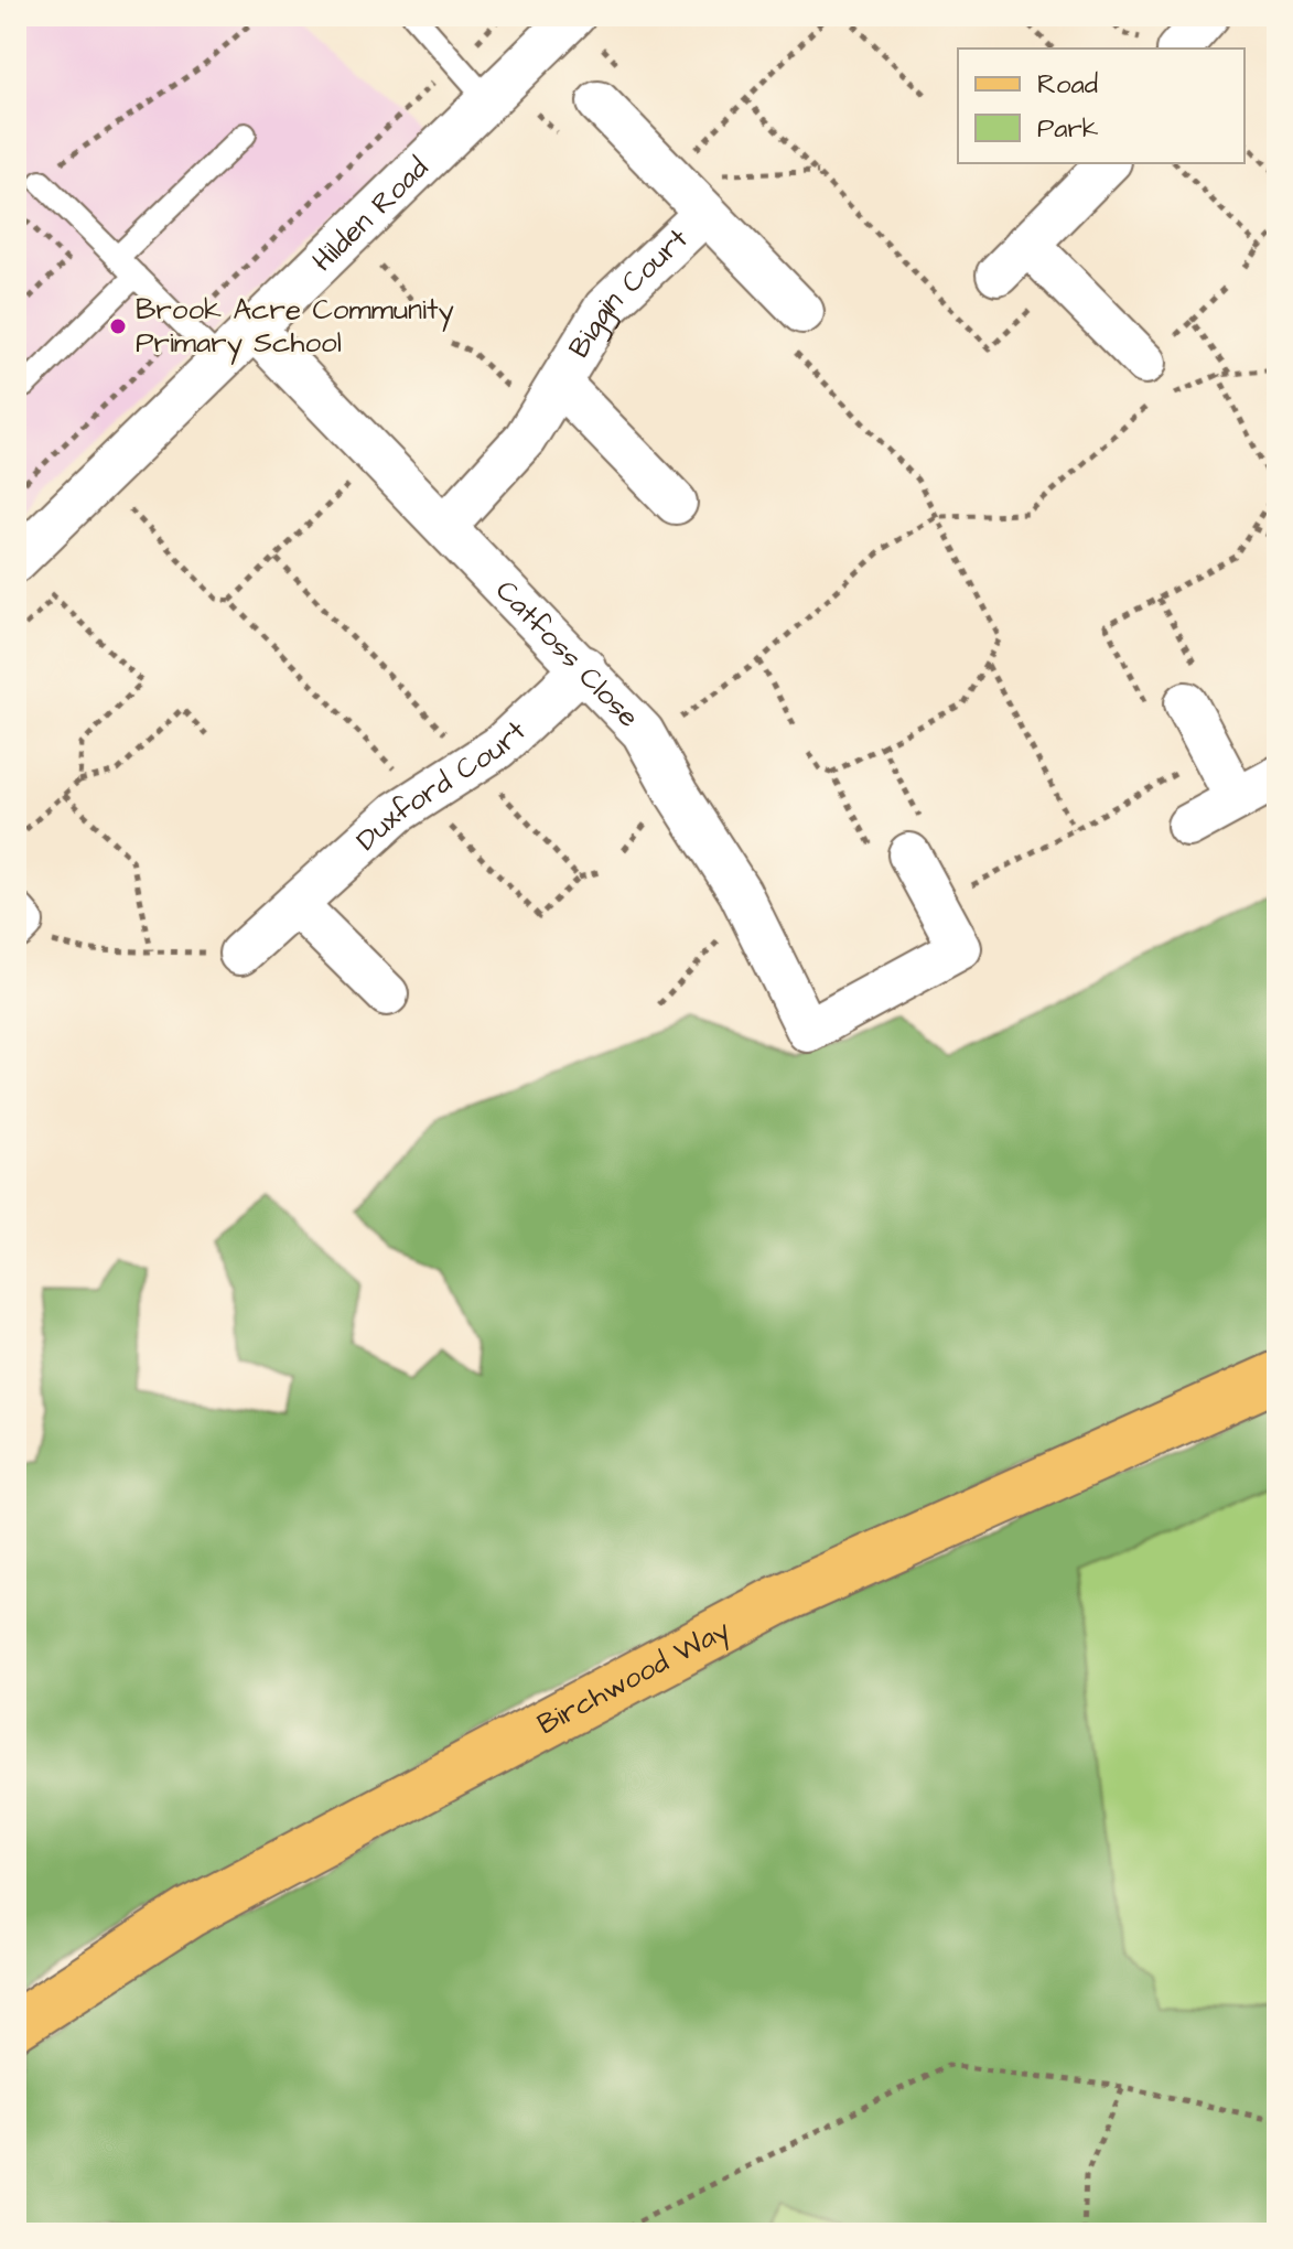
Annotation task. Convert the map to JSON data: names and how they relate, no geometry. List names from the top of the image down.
{
  "streets": {
    "main road": ["Birchwood Way"],
    "street": [
      "Hilden Road",
      "Biggin Court",
      "Catfoss Close",
      "Duxford Court"
    ]
  },
  "crossings": [
    ["Hilden Road", "Catfoss Close"],
    ["Biggin Court", "Catfoss Close"],
    ["Catfoss Close", "Duxford Court"]
  ],
  "places": ["Brook Acre Community Primary School"],
  "legend": ["Road", "Park"]
}
